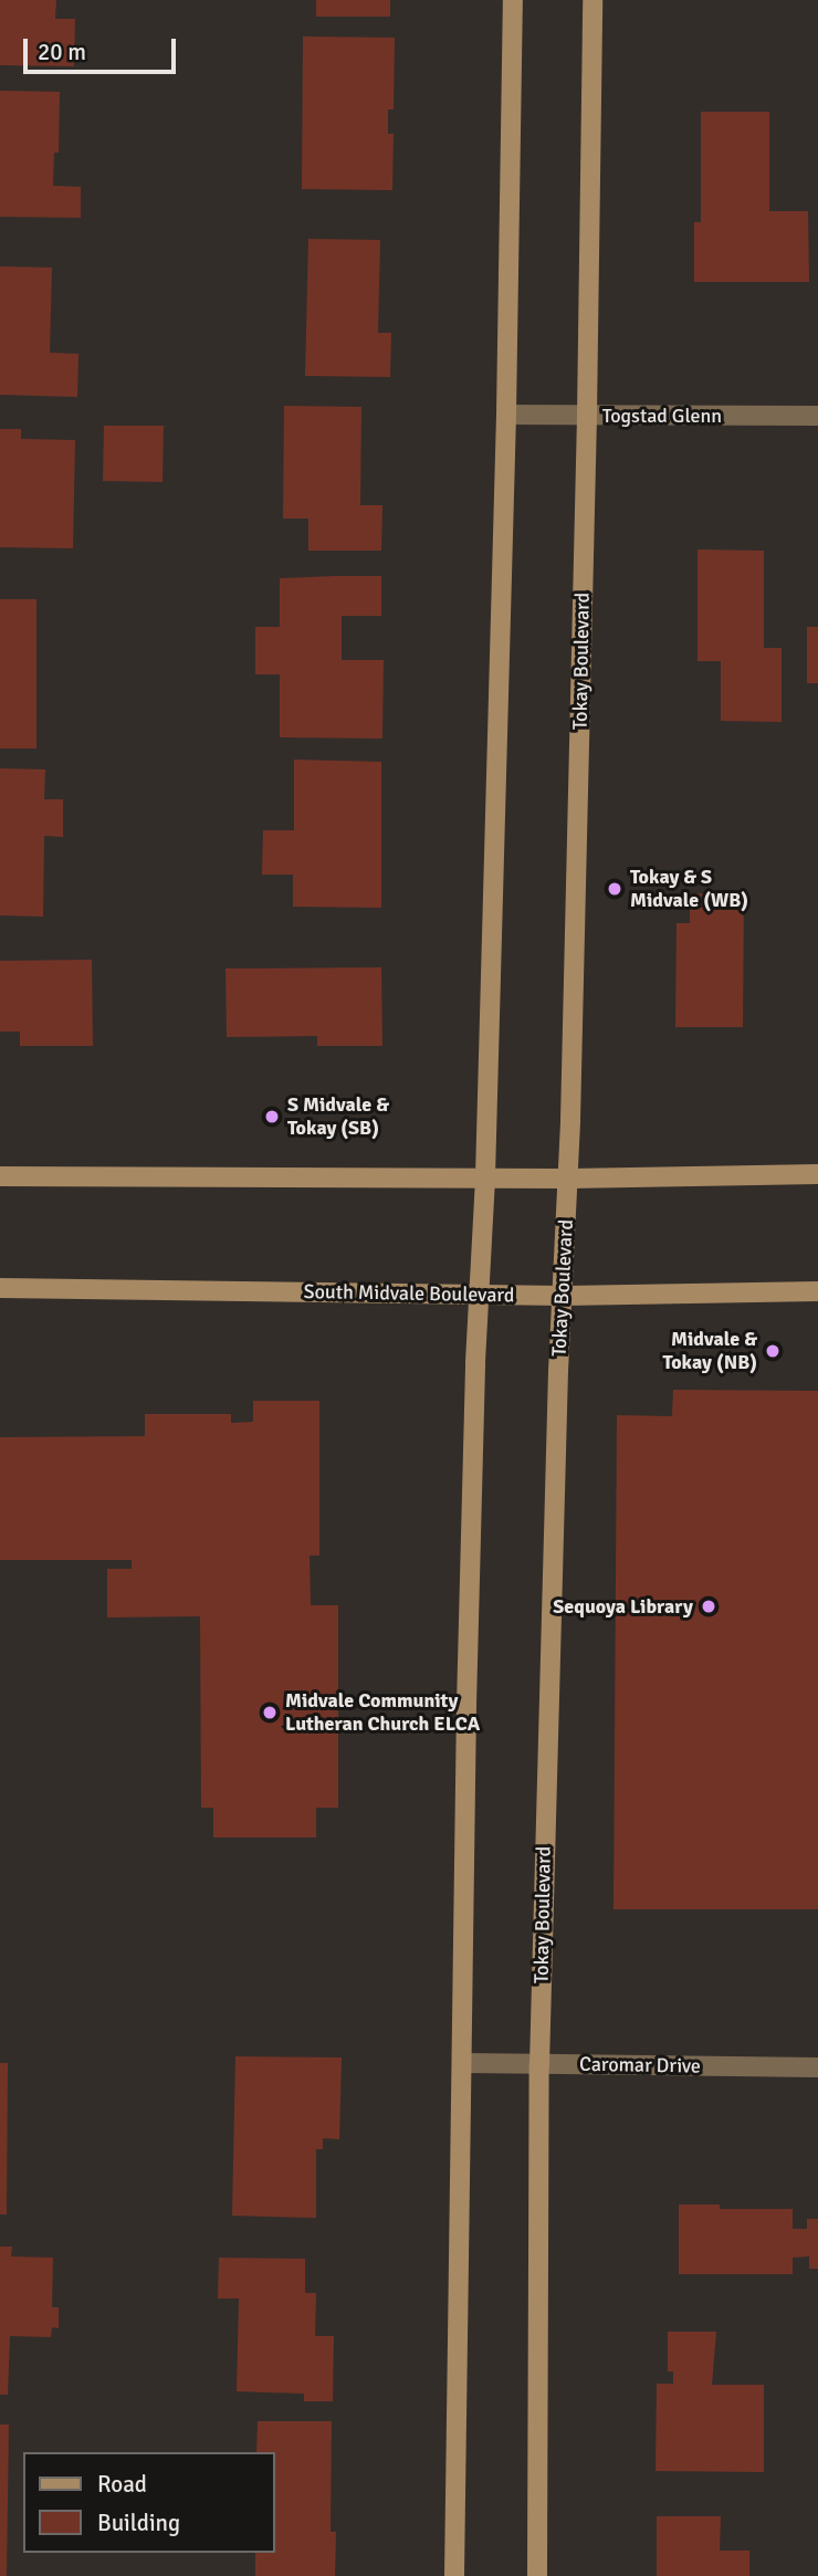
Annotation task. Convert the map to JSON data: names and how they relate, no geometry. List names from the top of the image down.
{
  "streets": {
    "street": [
      "Togstad Glenn",
      "Tokay Boulevard",
      "South Midvale Boulevard",
      "Caromar Drive"
    ]
  },
  "crossings": [
    ["Togstad Glenn", "Tokay Boulevard"],
    ["Tokay Boulevard", "South Midvale Boulevard"],
    ["Tokay Boulevard", "Caromar Drive"]
  ],
  "places": [
    "Tokay & S Midvale (WB)",
    "S Midvale & Tokay (SB)",
    "Midvale & Tokay (NB)",
    "Sequoya Library",
    "Midvale Community Lutheran Church ELCA"
  ],
  "legend": ["Road", "Building"],
  "scale_bar": "20 m"
}
